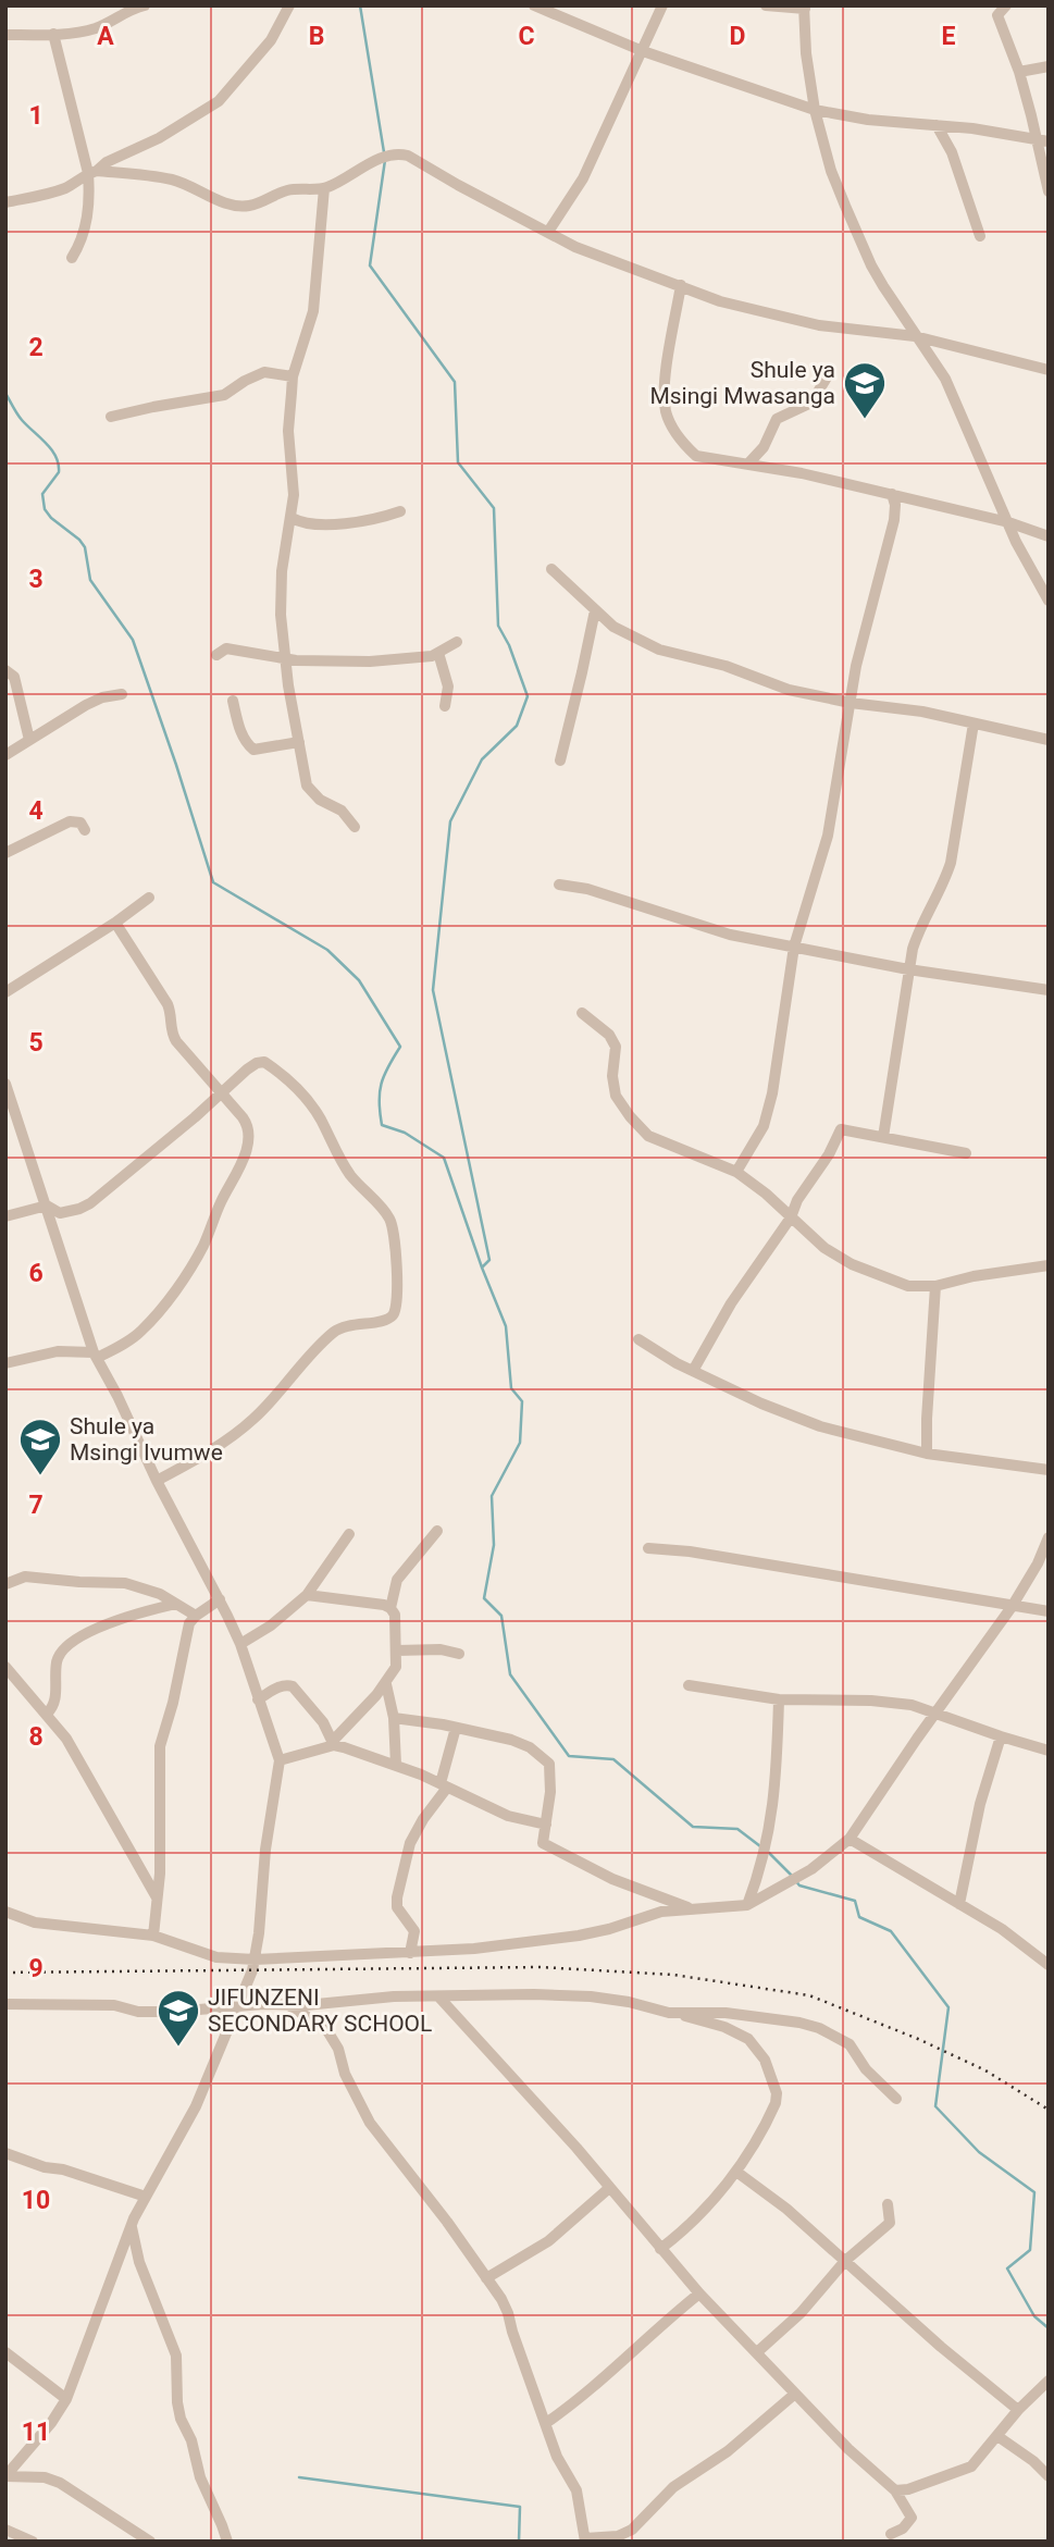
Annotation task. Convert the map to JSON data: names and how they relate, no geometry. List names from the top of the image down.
{
  "places": {
    "school or university": ["Shule ya Msingi Mwasanga", "Shule ya Msingi Ivumwe", "JIFUNZENI SECONDARY SCHOOL"]
  },
  "grid": {
    "columns": [
      "A",
      "B",
      "C",
      "D",
      "E"
    ],
    "rows": [
      "1",
      "2",
      "3",
      "4",
      "5",
      "6",
      "7",
      "8",
      "9",
      "10",
      "11"
    ]
  }
}
